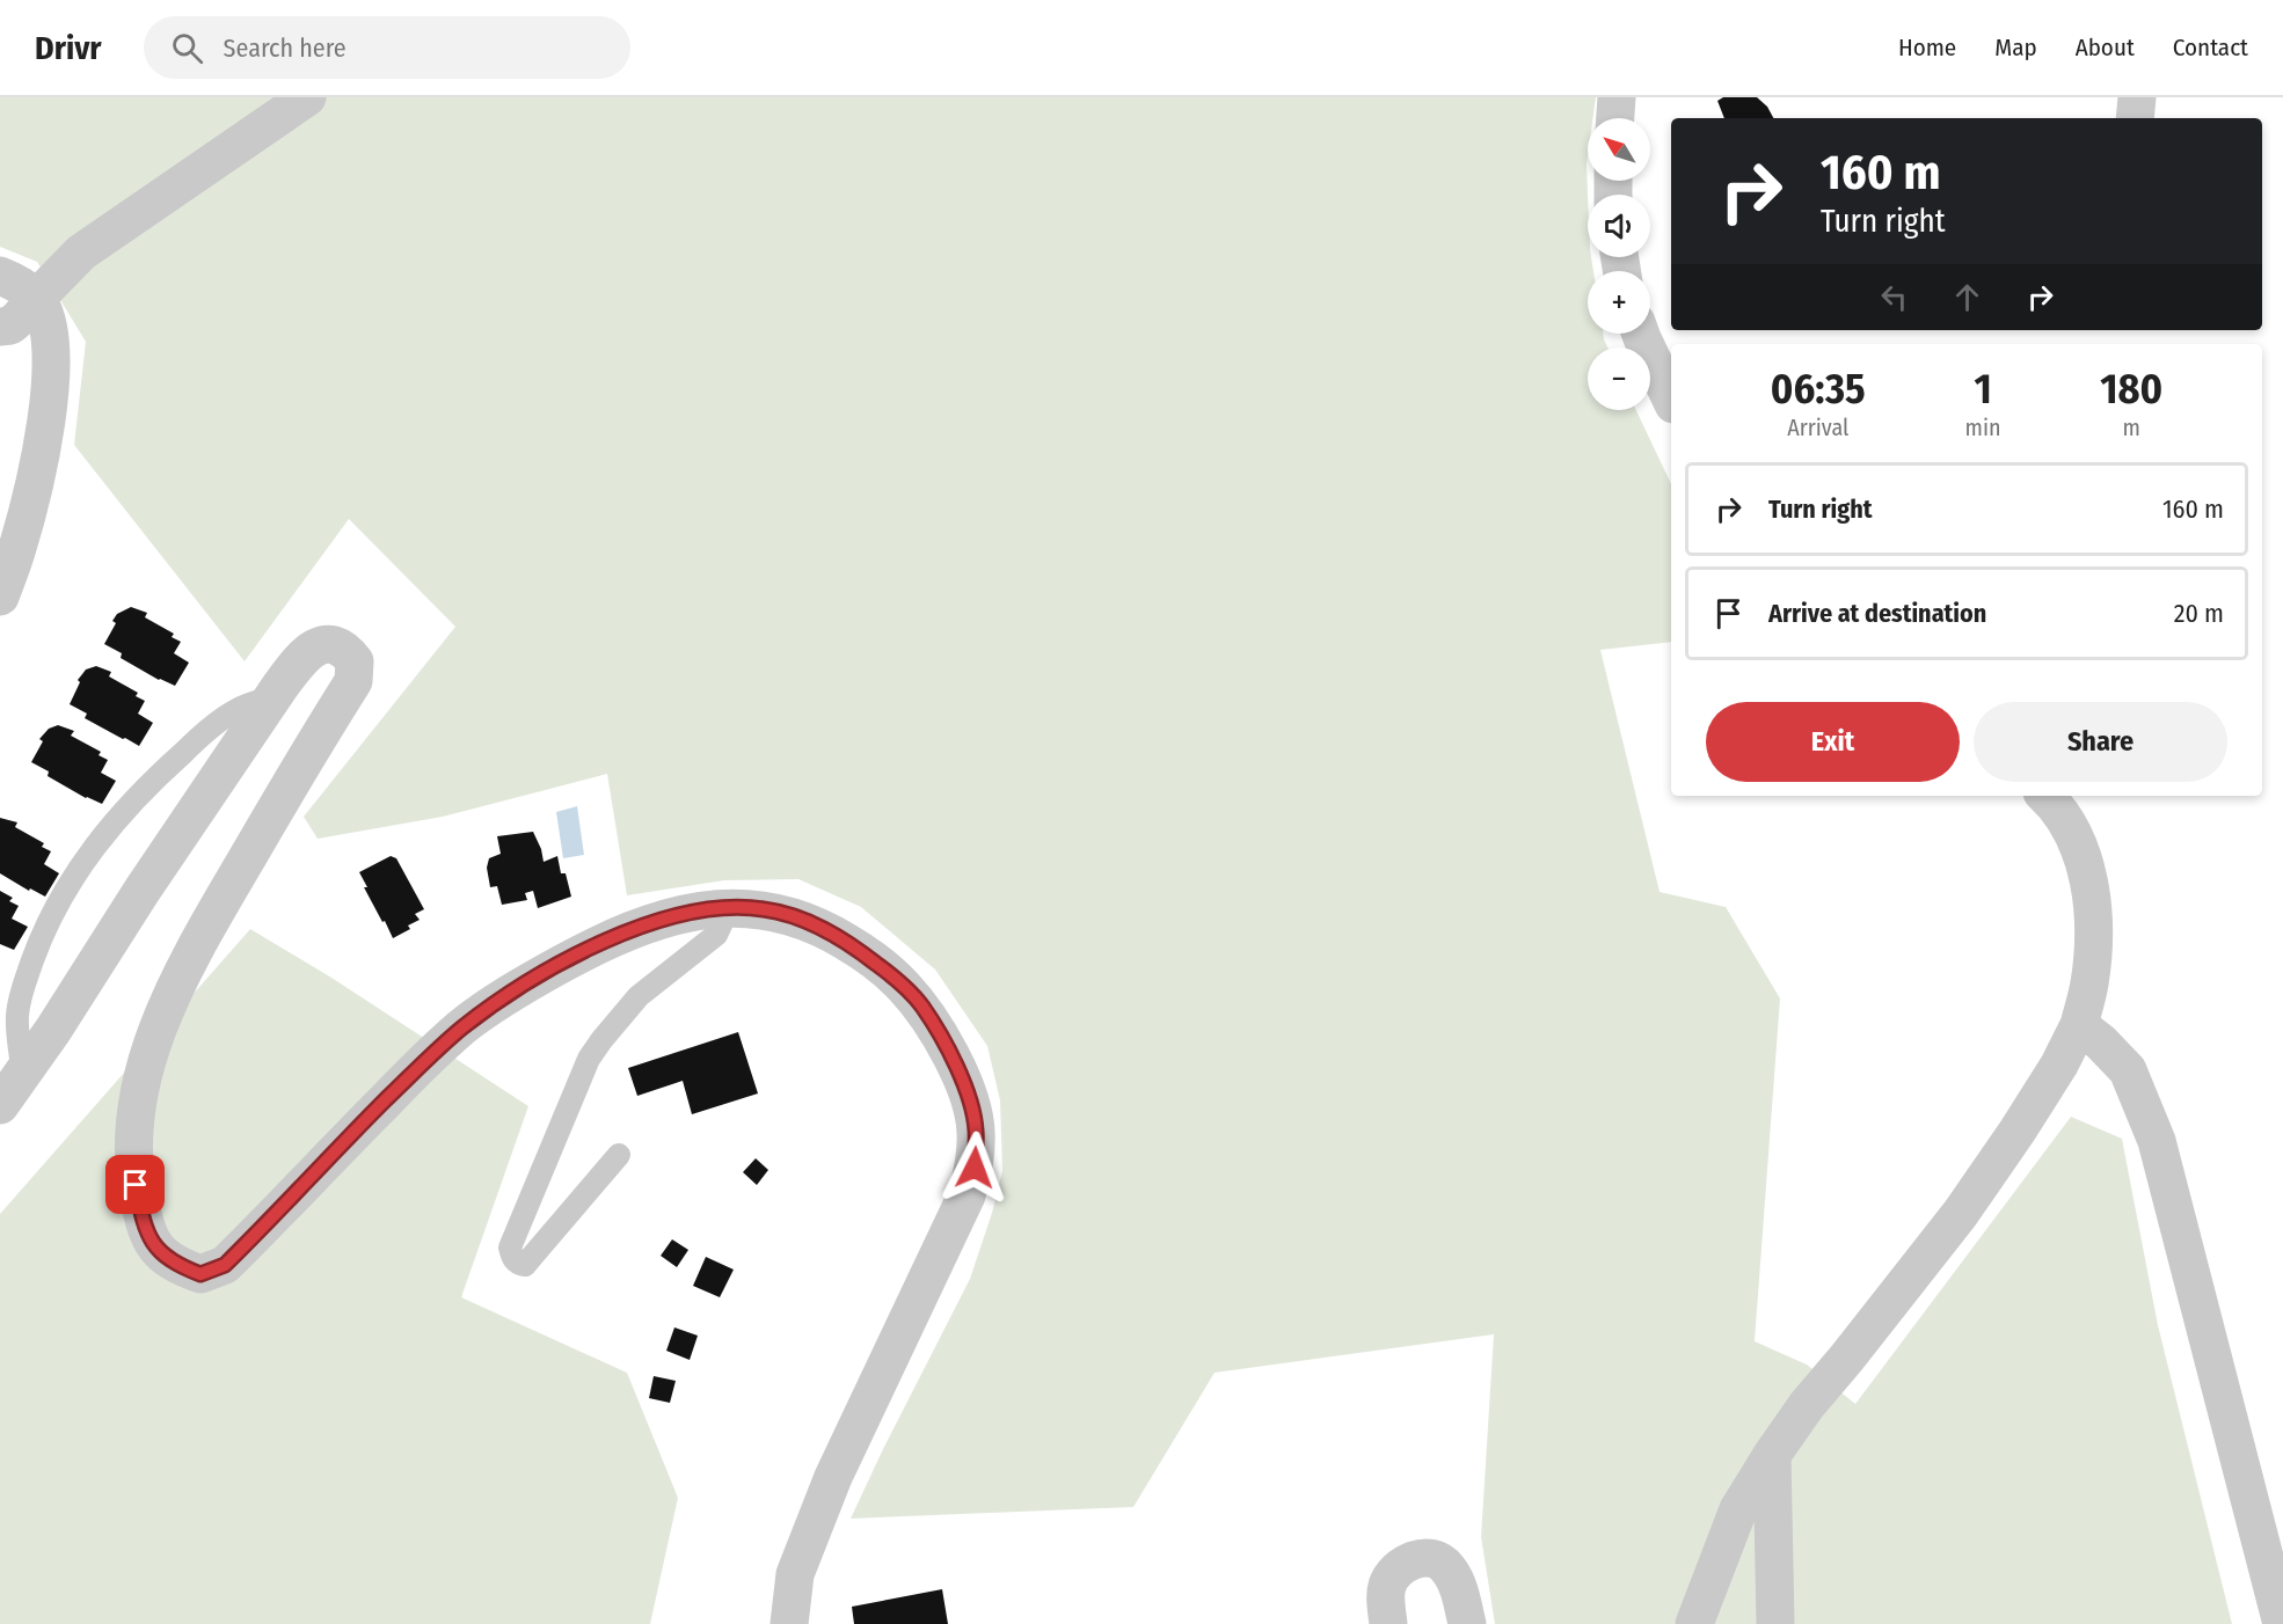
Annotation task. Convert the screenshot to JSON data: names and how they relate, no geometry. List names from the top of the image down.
{
  "north": "top left",
  "page": {
    "header": "Drivr",
    "search": "Search here",
    "nav": [
      "Home",
      "Map",
      "About",
      "Contact"
    ],
    "map_buttons": ["+", "−"],
    "turn": ["160 m", "Turn right"],
    "eta": [
      "06:35",
      "Arrival",
      "1",
      "min",
      "180",
      "m"
    ],
    "list": [
      {
        "name": "Turn right",
        "value": "160 m"
      },
      {
        "name": "Arrive at destination",
        "value": "20 m"
      }
    ],
    "buttons": ["Exit", "Share"]
  }
}
